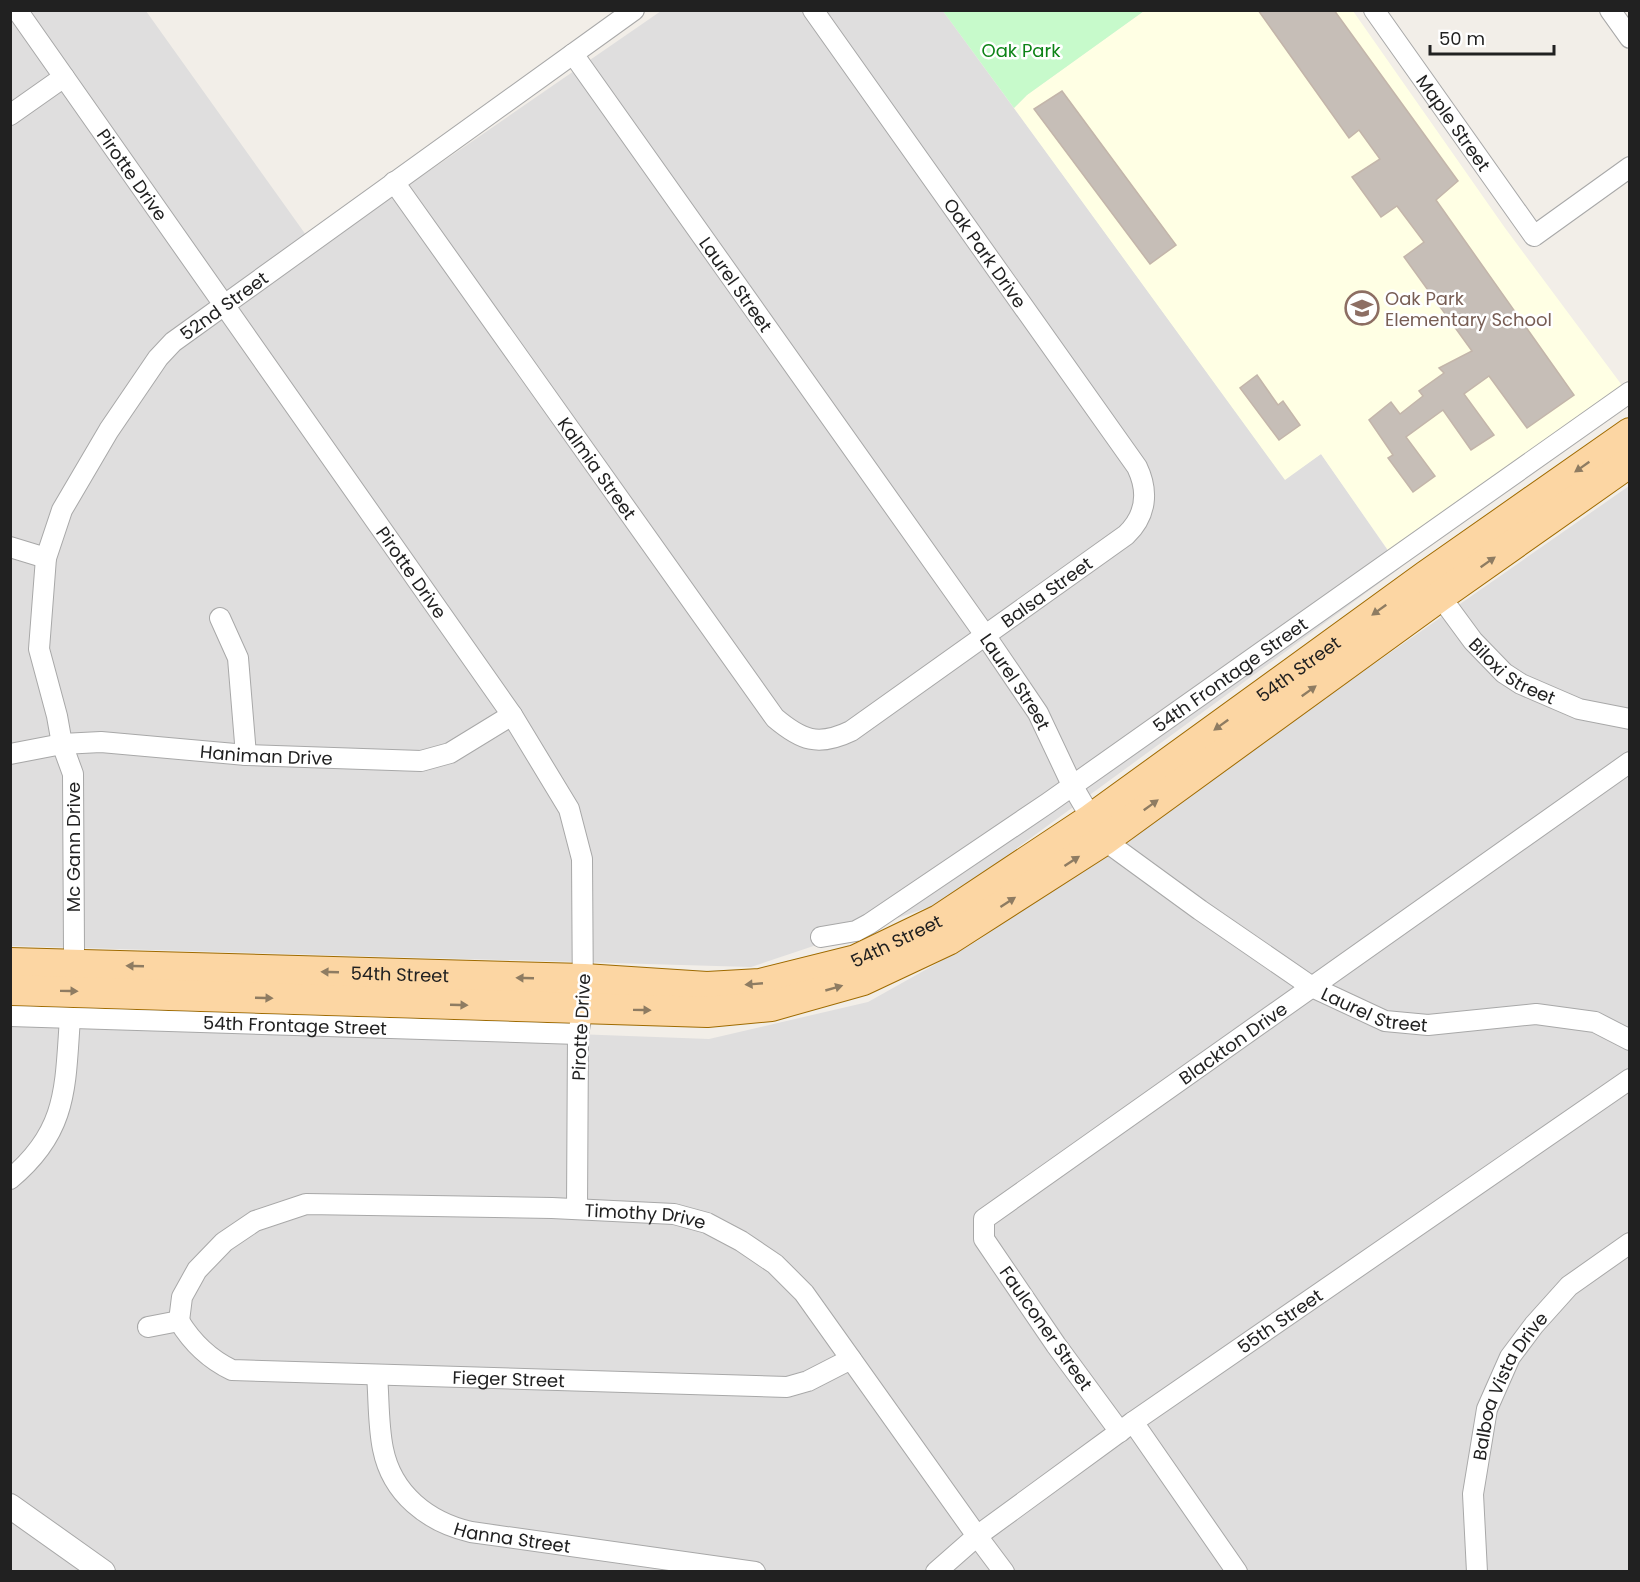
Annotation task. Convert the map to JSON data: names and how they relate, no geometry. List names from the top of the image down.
{
  "streets": {
    "main road": ["54th Street"],
    "street": [
      "Maple Street",
      "Pirotte Drive",
      "Oak Park Drive",
      "Laurel Street",
      "52nd Street",
      "Kalmia Street",
      "Balsa Street",
      "Biloxi Street",
      "54th Frontage Street",
      "Haniman Drive",
      "Mc Gann Drive",
      "Blackton Drive",
      "Timothy Drive",
      "55th Street",
      "Faulconer Street",
      "Fieger Street",
      "Balboa Vista Drive",
      "Hanna Street"
    ]
  },
  "crossings": [
    ["Pirotte Drive", "52nd Street"],
    ["Pirotte Drive", "54th Street"],
    ["Pirotte Drive", "54th Frontage Street"],
    ["Pirotte Drive", "Haniman Drive"],
    ["Pirotte Drive", "Timothy Drive"],
    ["Oak Park Drive", "Balsa Street"],
    ["Laurel Street", "52nd Street"],
    ["Laurel Street", "Balsa Street"],
    ["Laurel Street", "54th Street"],
    ["Laurel Street", "54th Frontage Street"],
    ["Laurel Street", "Blackton Drive"],
    ["52nd Street", "Kalmia Street"],
    ["52nd Street", "Haniman Drive"],
    ["52nd Street", "Mc Gann Drive"],
    ["Kalmia Street", "Balsa Street"],
    ["Biloxi Street", "54th Street"],
    ["54th Street", "54th Frontage Street"],
    ["Haniman Drive", "Mc Gann Drive"],
    ["Blackton Drive", "Faulconer Street"],
    ["Timothy Drive", "55th Street"],
    ["Timothy Drive", "Fieger Street"],
    ["55th Street", "Faulconer Street"],
    ["Fieger Street", "Hanna Street"]
  ],
  "parks": ["Oak Park"],
  "places": {
    "school or university": ["Oak Park Elementary School"]
  },
  "scale_bar": "50 m"
}
